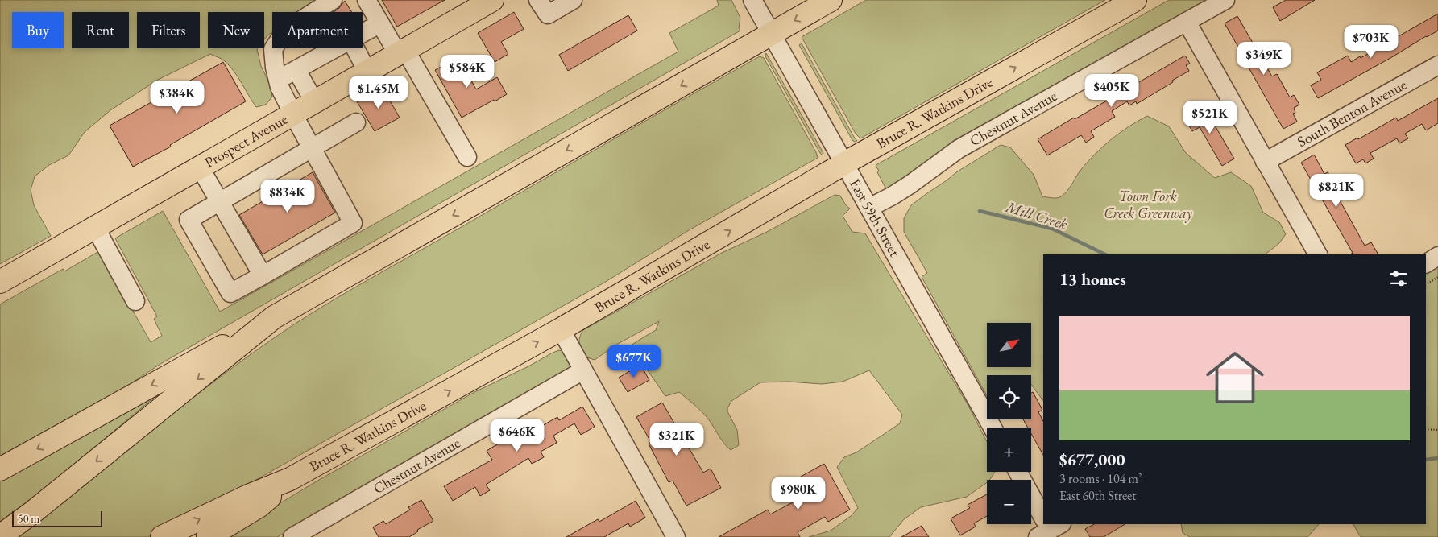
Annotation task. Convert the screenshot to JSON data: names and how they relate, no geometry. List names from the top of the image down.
{
  "streets": {
    "main road": ["Bruce R. Watkins Drive", "Prospect Avenue"],
    "street": ["South Benton Avenue", "Chestnut Avenue", "East 59th Street"]
  },
  "crossings": [
    ["Bruce R. Watkins Drive", "East 59th Street"],
    ["Chestnut Avenue", "East 59th Street"]
  ],
  "water": ["Mill Creek"],
  "parks": ["Town Fork Creek Greenway"],
  "scale_bar": "50 m",
  "north": "top right",
  "page": {
    "chip": [
      "Buy",
      "Rent",
      "Filters",
      "New",
      "Apartment"
    ],
    "price": [
      "$703K",
      "$349K",
      "$584K",
      "$405K",
      "$1.45M",
      "$384K",
      "$521K",
      "$821K",
      "$834K",
      "$677K",
      "$646K",
      "$321K",
      "$980K"
    ],
    "heading": "13 homes",
    "list": [
      {
        "name": "$677,000",
        "note": "3 rooms · 104 m² · East 60th Street"
      }
    ],
    "map_buttons": ["+", "−"],
    "scale": "50 m"
  }
}
